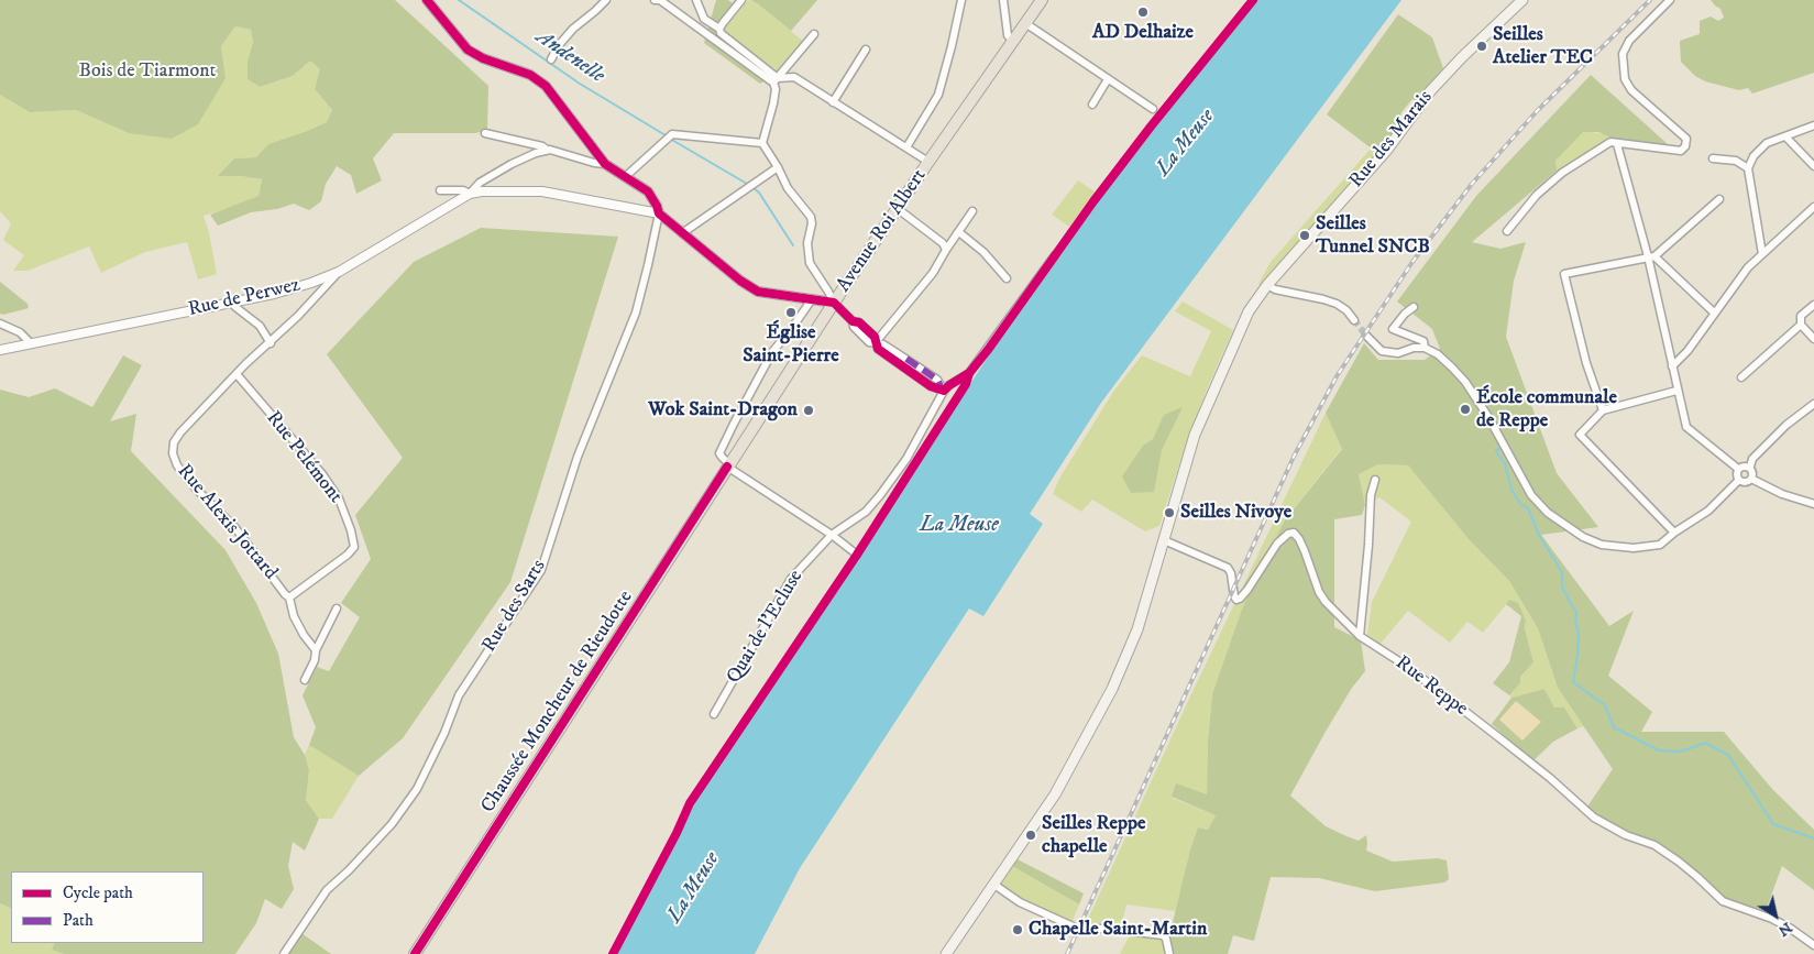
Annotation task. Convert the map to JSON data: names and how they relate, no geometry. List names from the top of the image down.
{
  "streets": {
    "main road": ["Rue des Marais", "Avenue Roi Albert", "Chaussée Moncheur de Rieudotte"],
    "street": [
      "Rue de Perwez",
      "Rue Pelémont",
      "Rue Alexis Jottard",
      "Rue des Sarts",
      "Quai de l'Ecluse",
      "Rue Reppe"
    ]
  },
  "crossings": [
    ["Avenue Roi Albert", "Chaussée Moncheur de Rieudotte"],
    ["Rue de Perwez", "Rue des Sarts"],
    ["Rue Pelémont", "Rue Alexis Jottard"]
  ],
  "water": ["Andenelle", "La Meuse"],
  "parks": ["Bois de Tiarmont"],
  "places": [
    "AD Delhaize",
    "Seilles Atelier TEC",
    "Seilles Tunnel SNCB",
    "Église Saint-Pierre",
    "École communale de Reppe",
    "Wok Saint-Dragon",
    "Seilles Nivoye",
    "Seilles Reppe chapelle",
    "Chapelle Saint-Martin"
  ],
  "legend": ["Cycle path", "Path"],
  "north": "bottom right"
}
